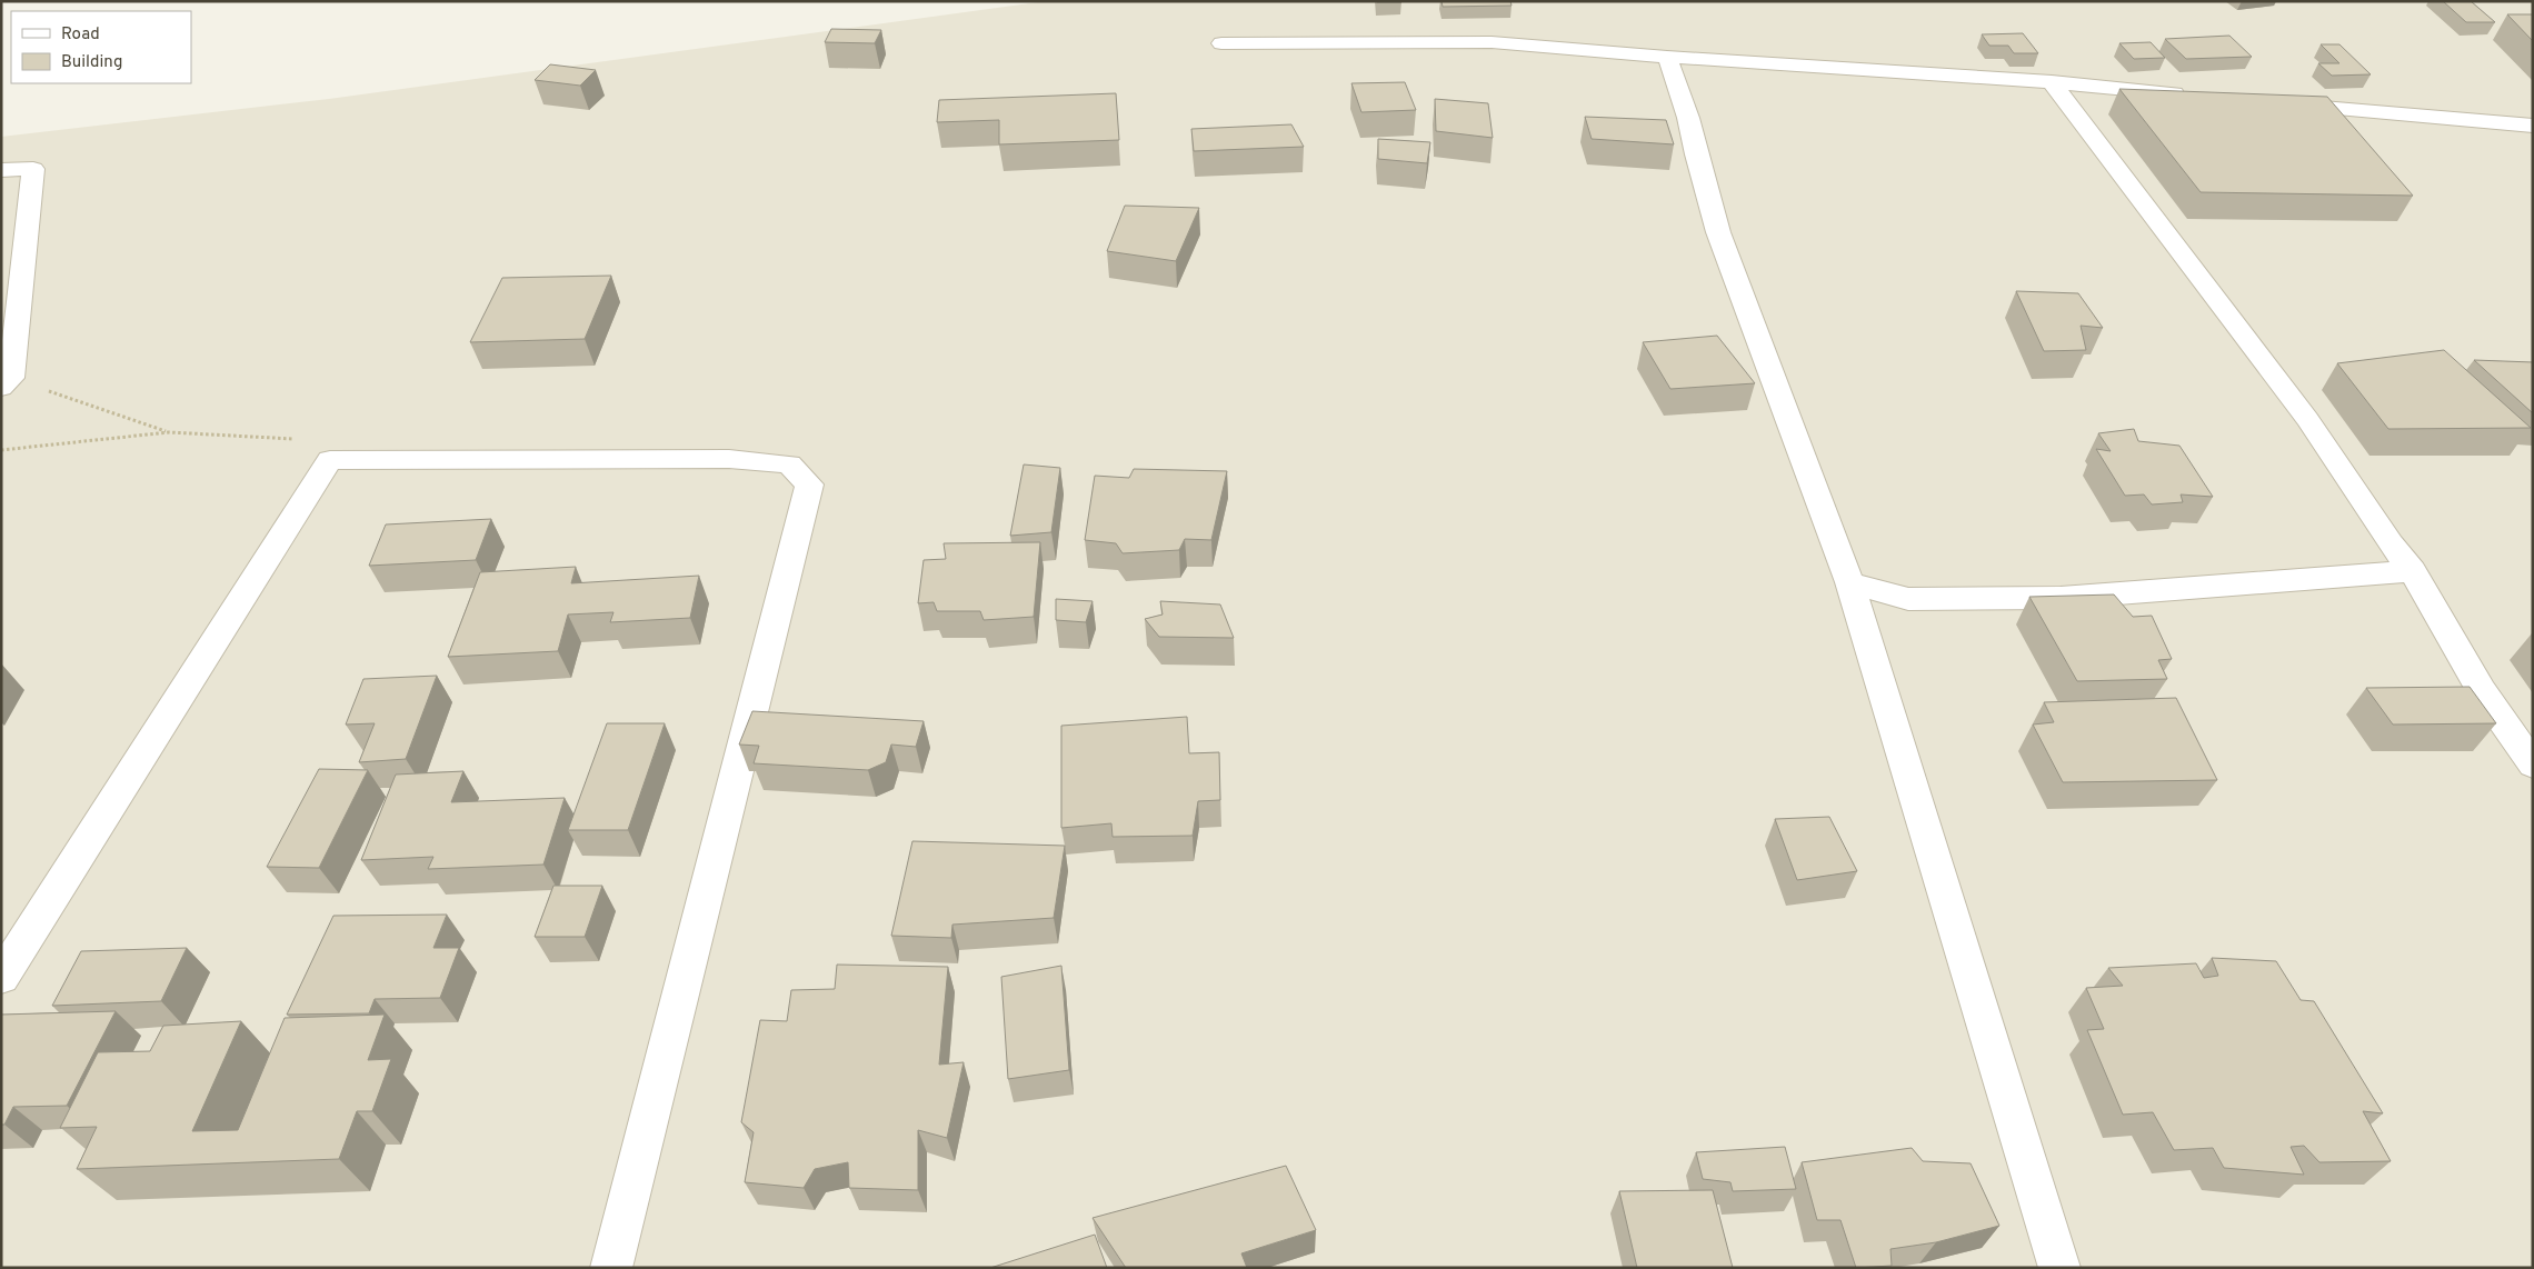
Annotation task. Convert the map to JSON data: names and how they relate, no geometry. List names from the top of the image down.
{
  "legend": ["Road", "Building"]
}
